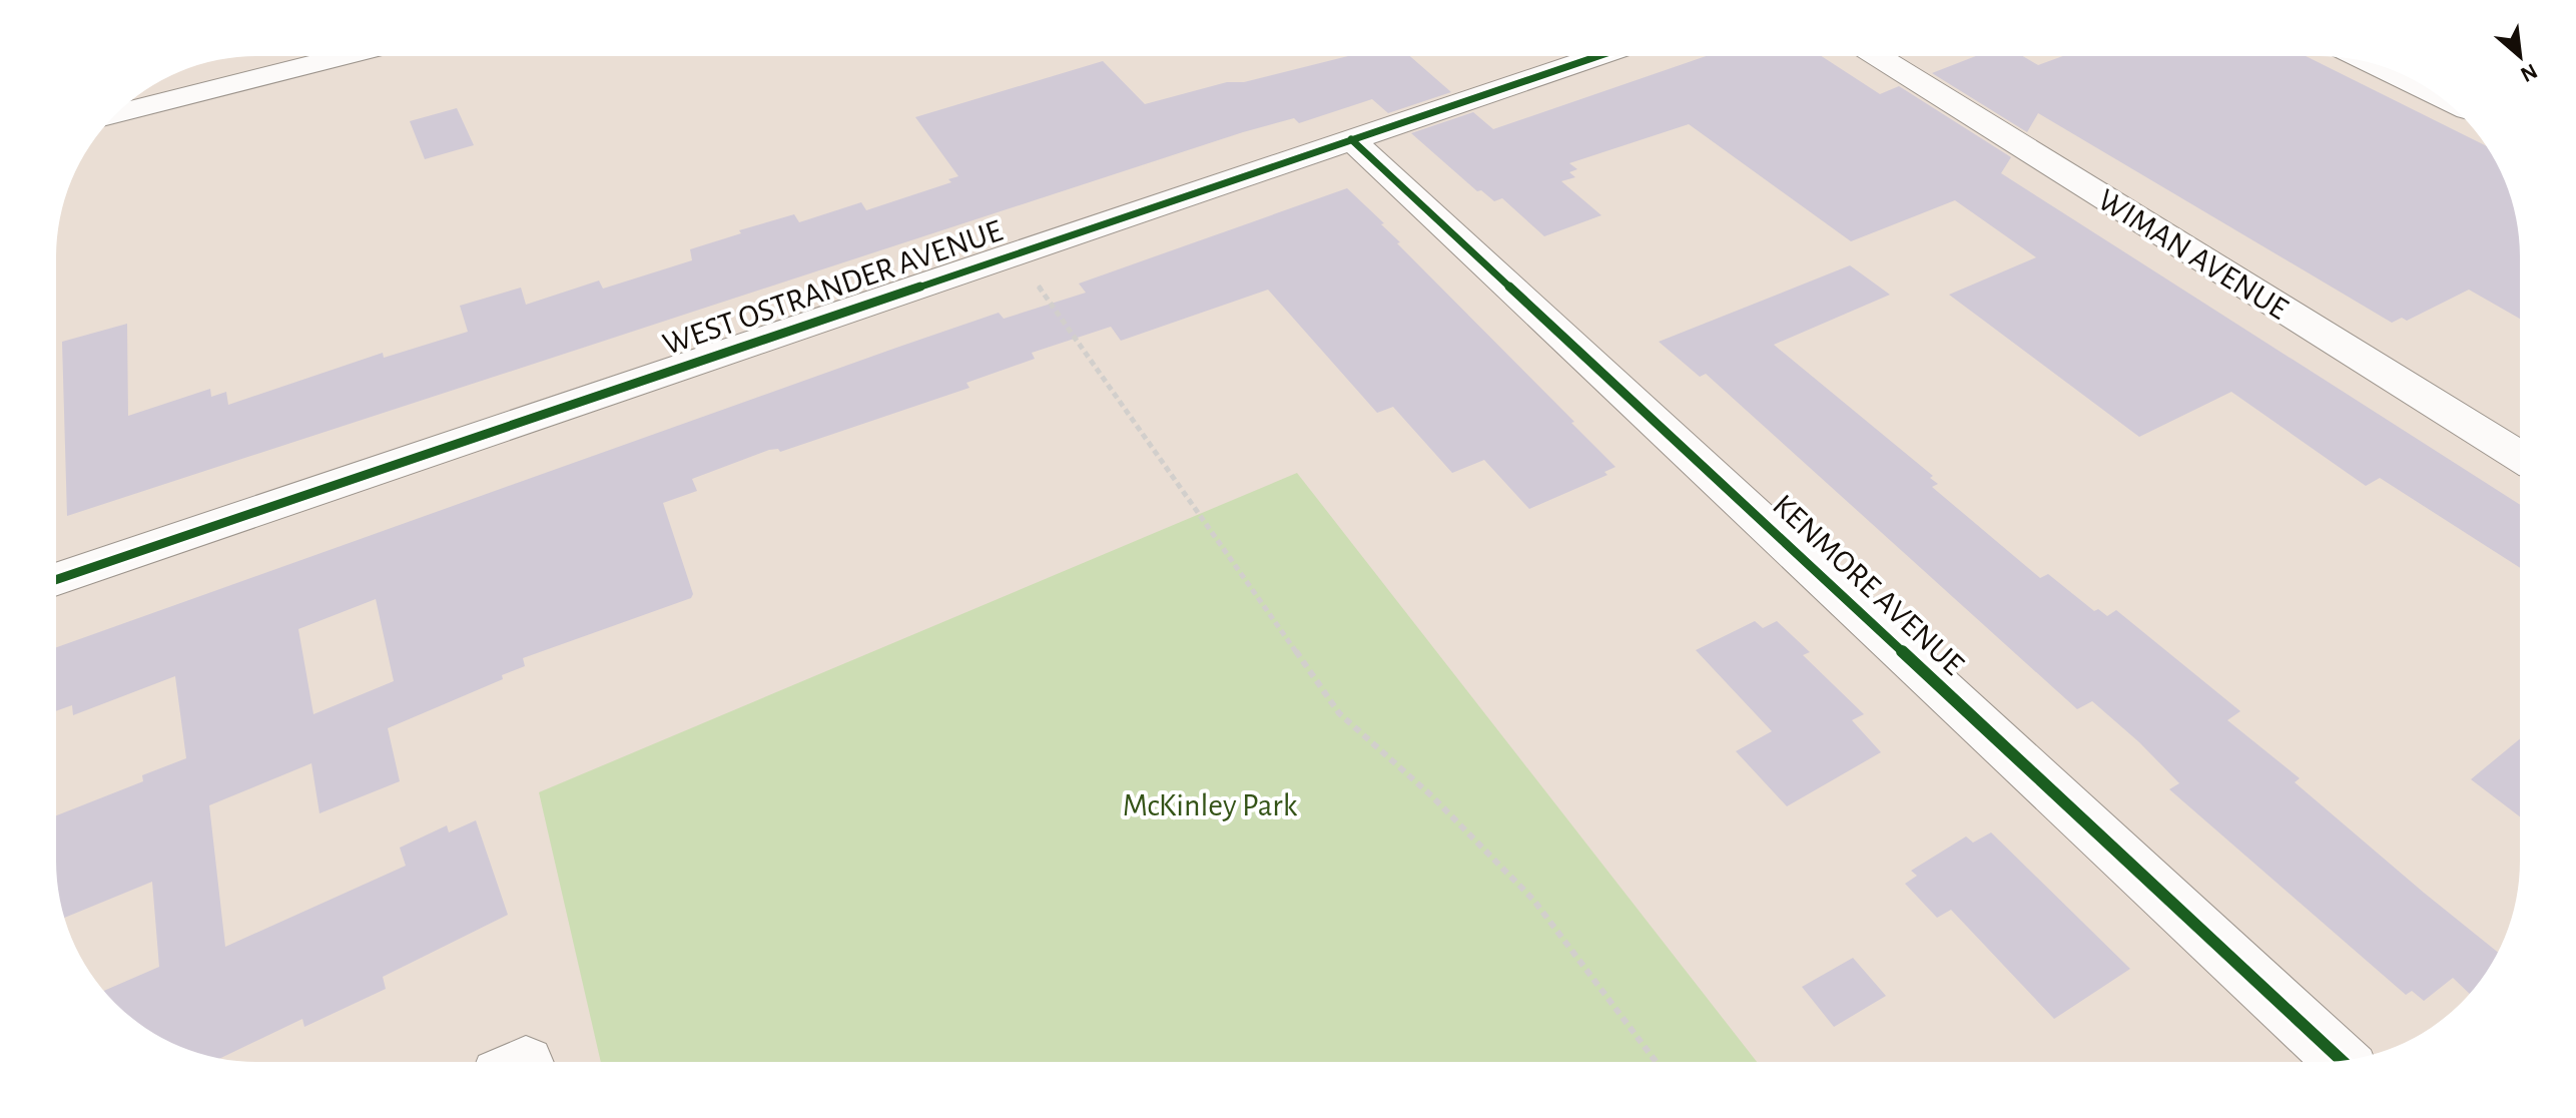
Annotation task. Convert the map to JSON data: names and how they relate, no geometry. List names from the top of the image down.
{
  "streets": {
    "street": ["WIMAN AVENUE", "WEST OSTRANDER AVENUE", "KENMORE AVENUE"]
  },
  "crossings": [
    ["WEST OSTRANDER AVENUE", "KENMORE AVENUE"]
  ],
  "parks": ["McKinley Park"],
  "north": "bottom right"
}
